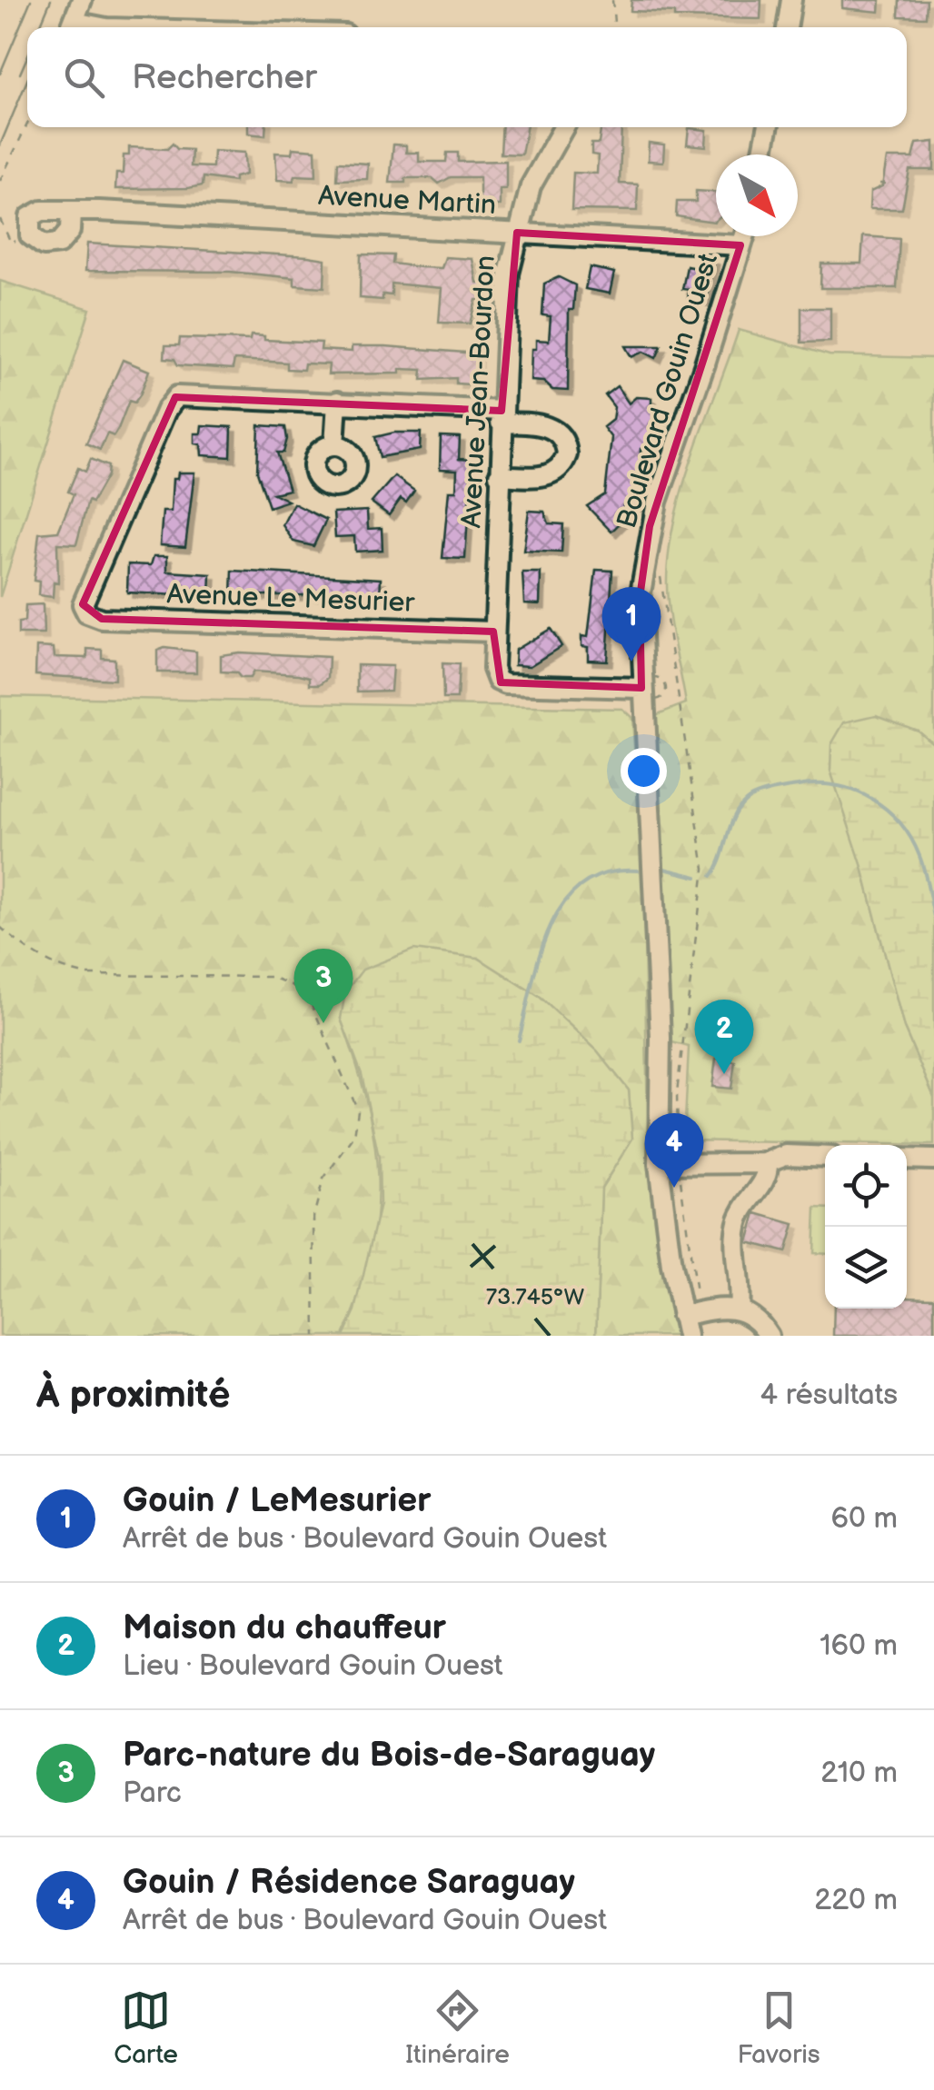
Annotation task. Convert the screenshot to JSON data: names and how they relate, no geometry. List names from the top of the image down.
{
  "streets": {
    "street": [
      "Avenue Martin",
      "Boulevard Gouin Ouest",
      "Avenue Jean-Bourdon",
      "Avenue Le Mesurier"
    ]
  },
  "crossings": [
    ["Avenue Martin", "Boulevard Gouin Ouest"],
    ["Avenue Martin", "Avenue Jean-Bourdon"],
    ["Boulevard Gouin Ouest", "Avenue Jean-Bourdon"],
    ["Avenue Jean-Bourdon", "Avenue Le Mesurier"]
  ],
  "north": "bottom right",
  "page": {
    "search": "Rechercher",
    "pins": [
      "1",
      "3",
      "2",
      "4"
    ],
    "heading": ["À proximité", "4 résultats"],
    "list": [
      {
        "mark": "1",
        "name": "Gouin / LeMesurier",
        "note": "Arrêt de bus · Boulevard Gouin Ouest",
        "value": "60 m"
      },
      {
        "mark": "2",
        "name": "Maison du chauffeur",
        "note": "Lieu · Boulevard Gouin Ouest",
        "value": "160 m"
      },
      {
        "mark": "3",
        "name": "Parc-nature du Bois-de-Saraguay",
        "note": "Parc",
        "value": "210 m"
      },
      {
        "mark": "4",
        "name": "Gouin / Résidence Saraguay",
        "note": "Arrêt de bus · Boulevard Gouin Ouest",
        "value": "220 m"
      }
    ],
    "nav": ["Carte", "Itinéraire", "Favoris"]
  },
  "coordinates": ["73.745°W"]
}
